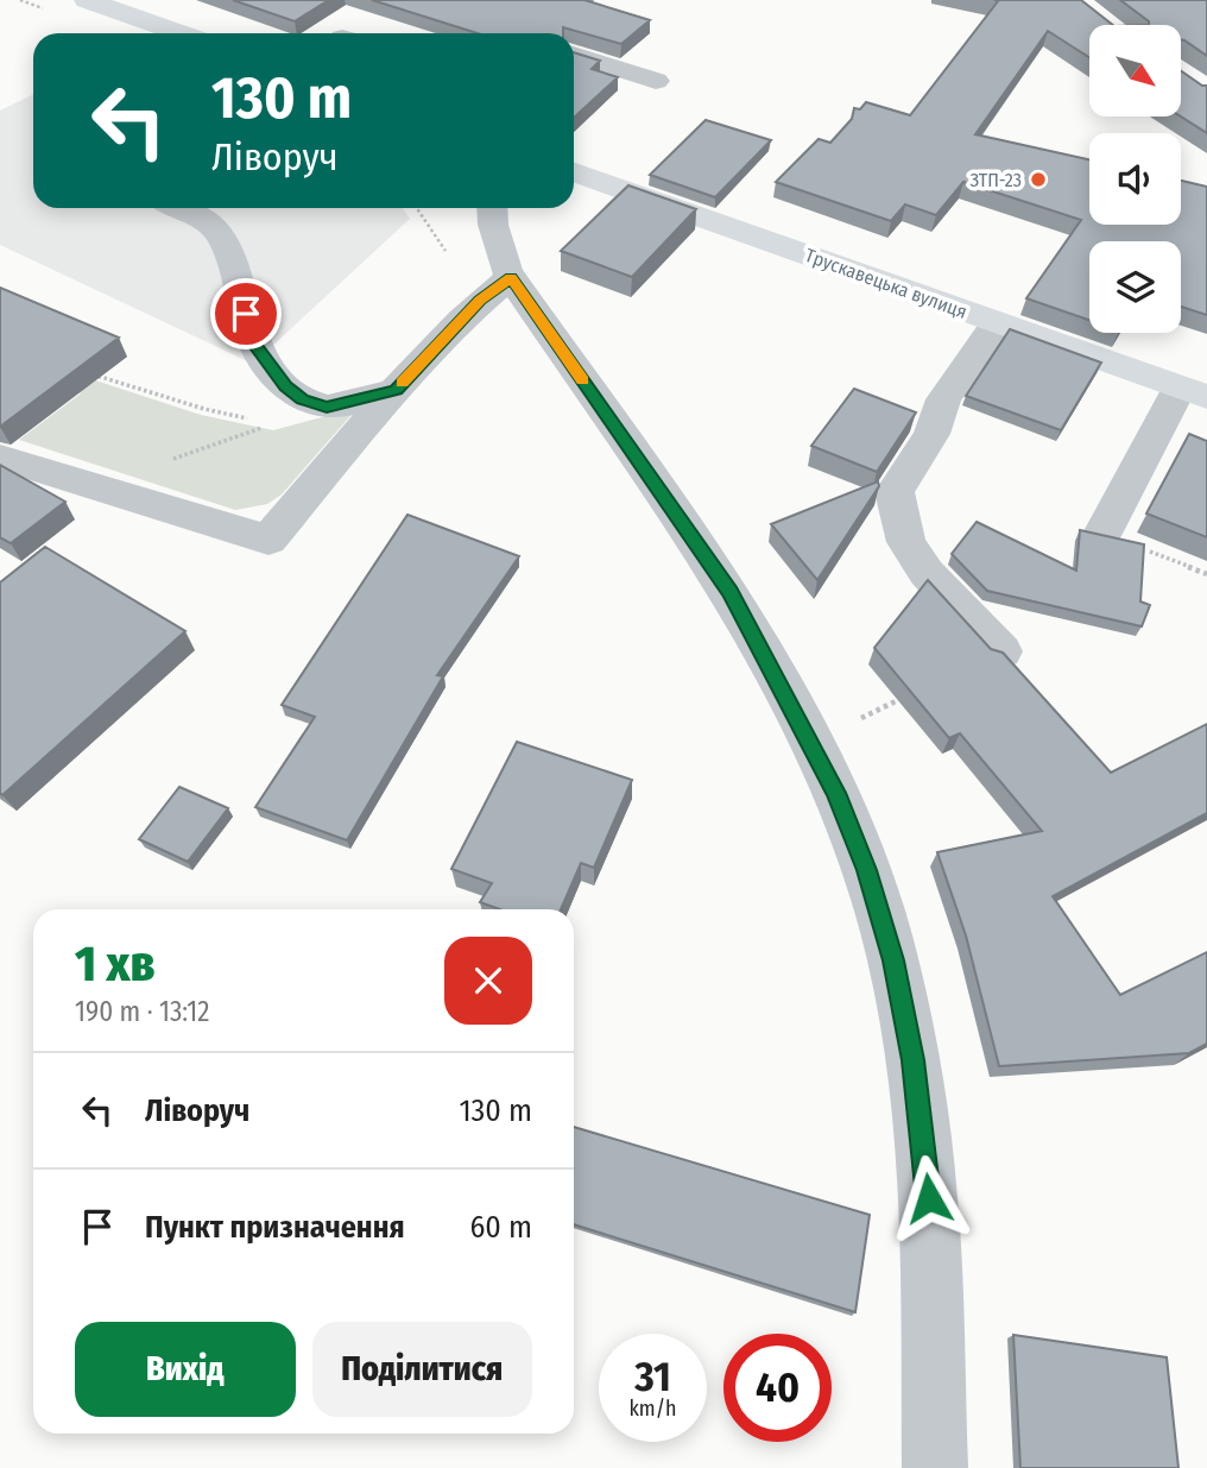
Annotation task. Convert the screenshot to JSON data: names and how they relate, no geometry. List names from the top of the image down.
{
  "streets": {
    "main road": ["Трускавецька вулиця"]
  },
  "places": ["ЗТП-23"],
  "north": "bottom right",
  "page": {
    "turn": ["130 m", "Ліворуч"],
    "heading": ["1 хв", "190 m · 13:12"],
    "list": [
      {
        "name": "Ліворуч",
        "value": "130 m"
      },
      {
        "name": "Пункт призначення",
        "value": "60 m"
      }
    ],
    "buttons": ["Вихід", "Поділитися"],
    "speed": "31 km/h",
    "limit": "40"
  }
}
